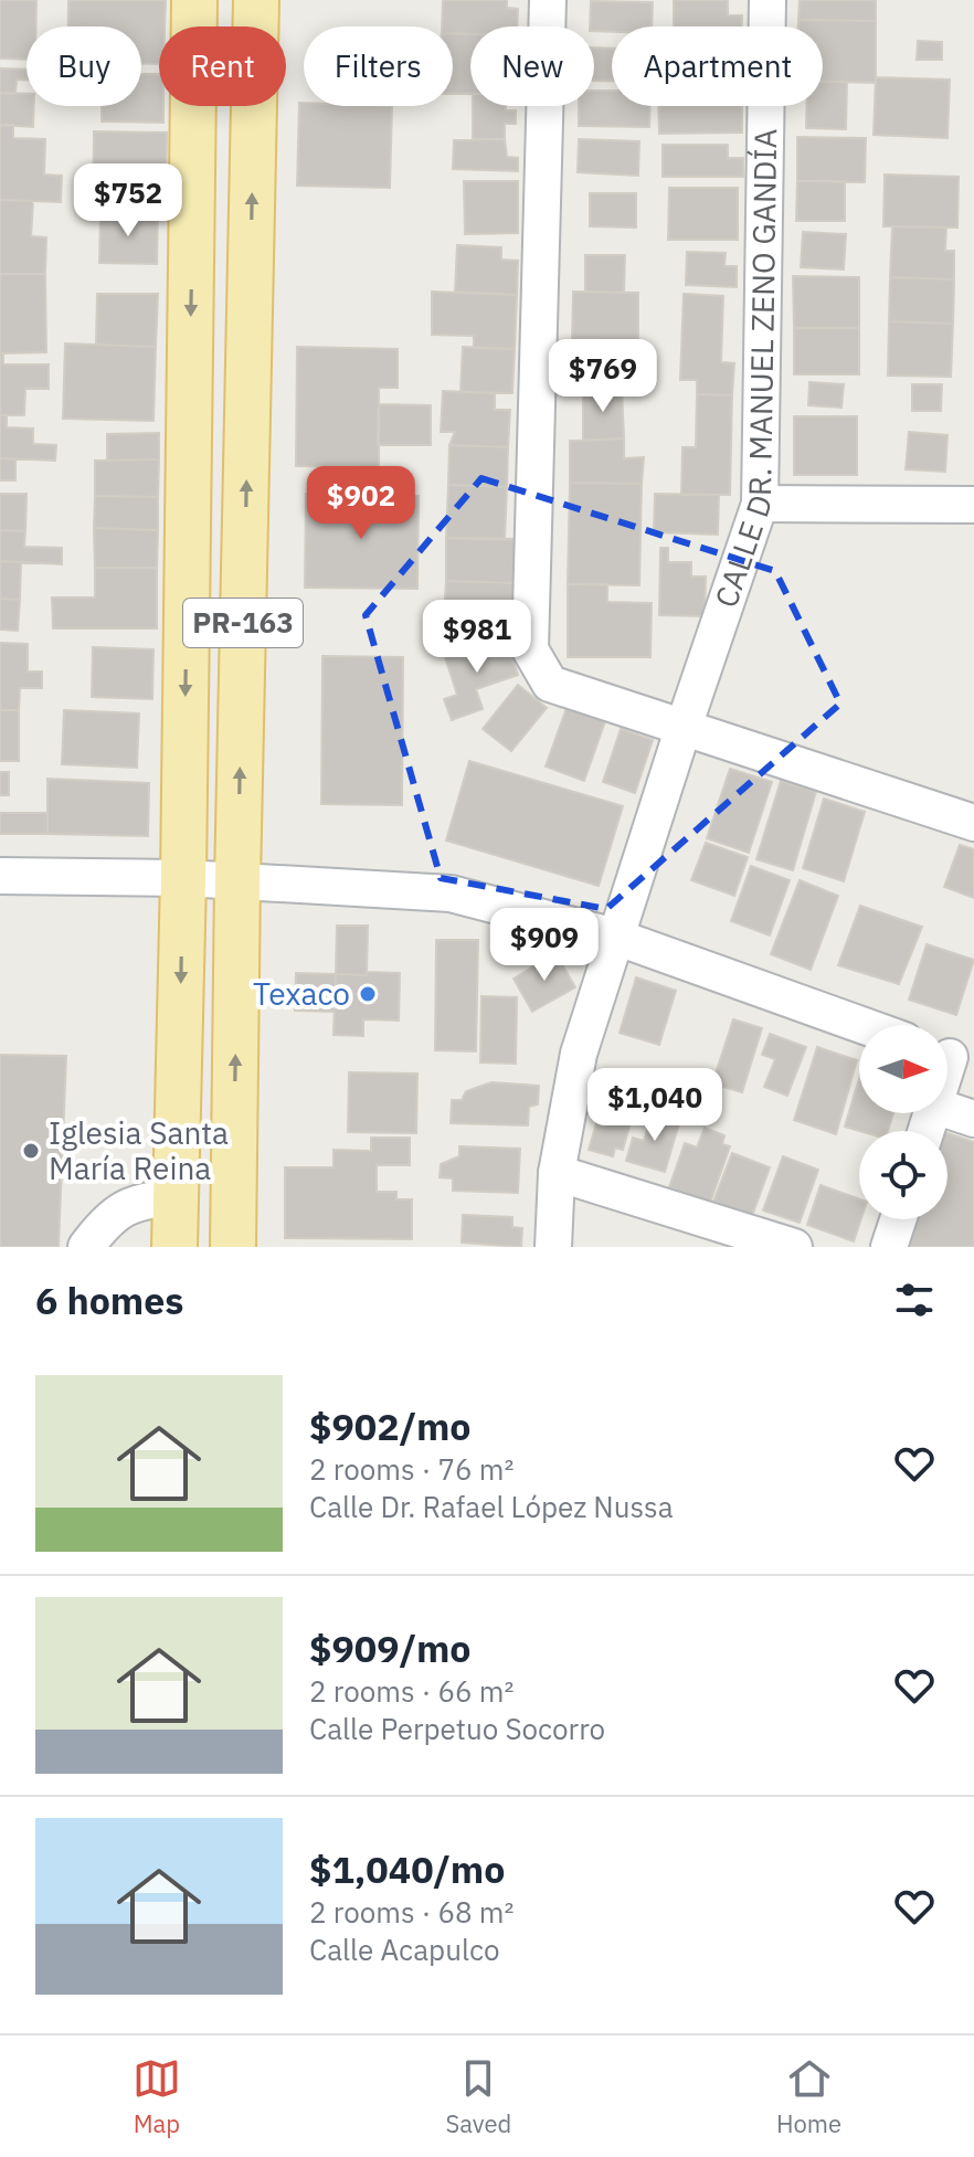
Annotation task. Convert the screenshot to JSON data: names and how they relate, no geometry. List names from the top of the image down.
{
  "streets": {
    "main road": ["PR-163"],
    "street": ["CALLE DR. MANUEL ZENO GANDÍA"]
  },
  "places": ["Texaco", "Iglesia Santa María Reina"],
  "north": "right",
  "page": {
    "chip": [
      "Buy",
      "Rent",
      "Filters",
      "New",
      "Apartment"
    ],
    "price": [
      "$752",
      "$769",
      "$902",
      "$981",
      "$909",
      "$1,040"
    ],
    "heading": "6 homes",
    "list": [
      {
        "name": "$902/mo",
        "note": "2 rooms · 76 m² · Calle Dr. Rafael López Nussa"
      },
      {
        "name": "$909/mo",
        "note": "2 rooms · 66 m² · Calle Perpetuo Socorro"
      },
      {
        "name": "$1,040/mo",
        "note": "2 rooms · 68 m² · Calle Acapulco"
      }
    ],
    "tabs": ["Map", "Saved", "Home"]
  }
}
